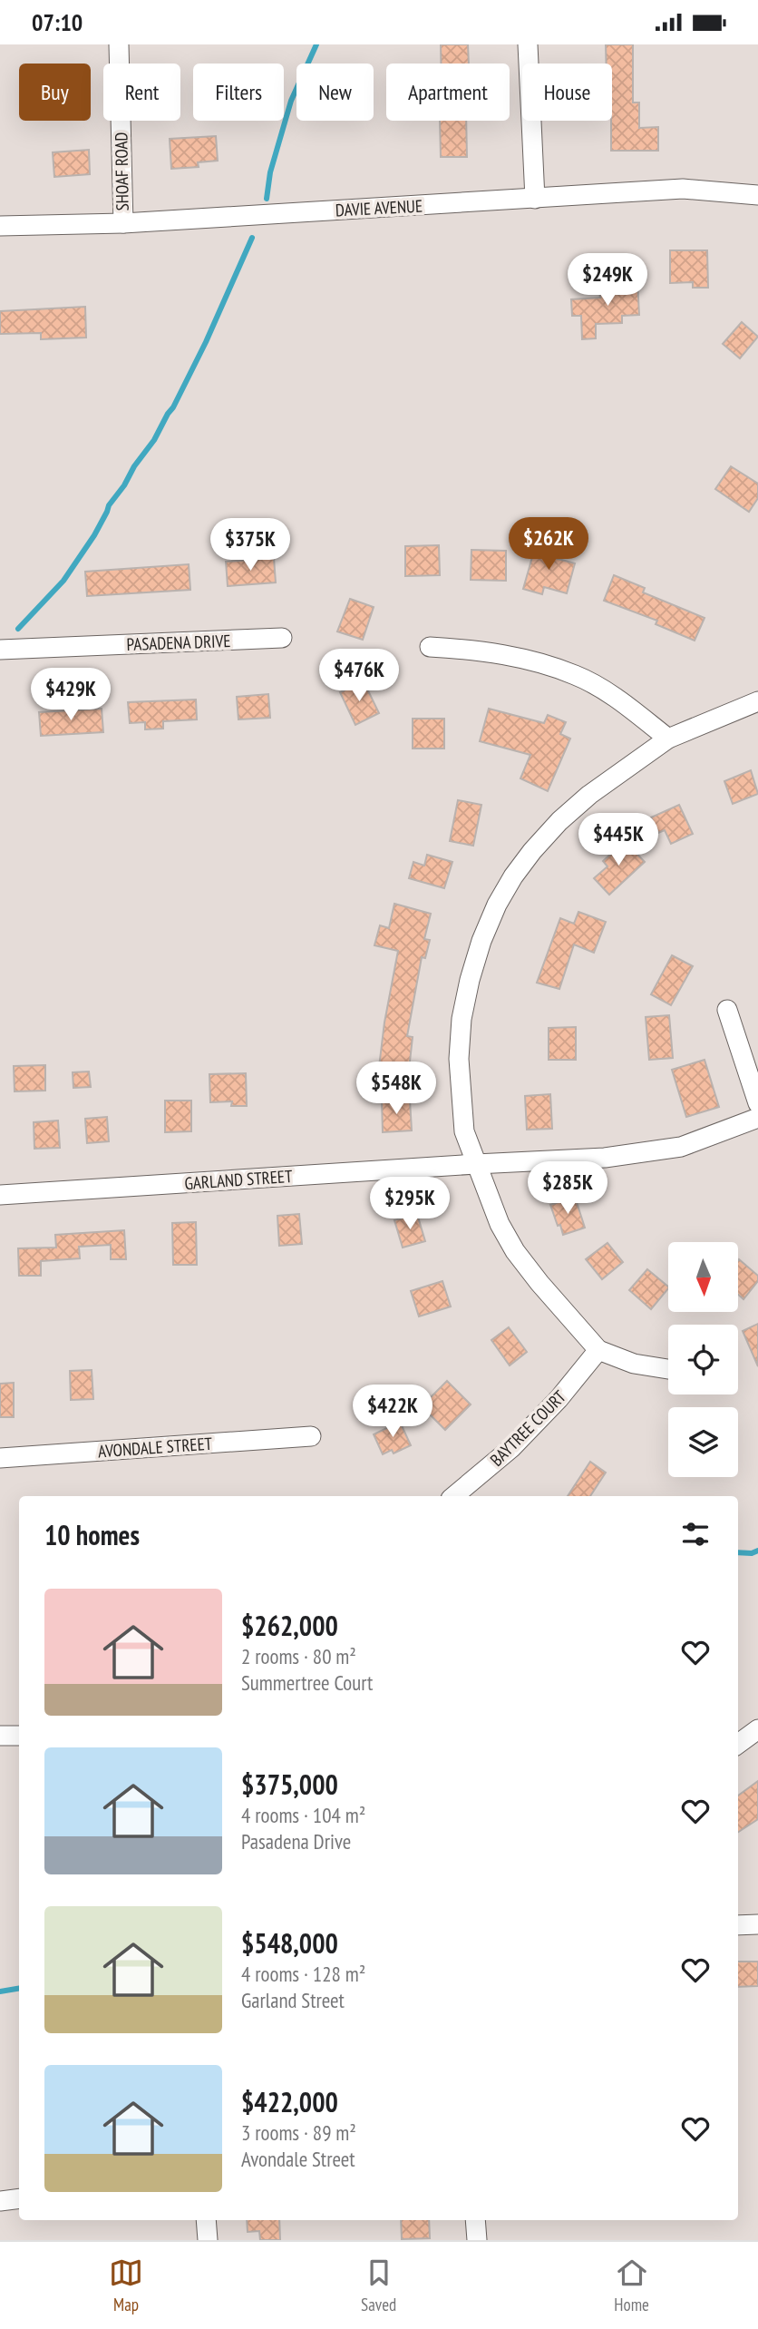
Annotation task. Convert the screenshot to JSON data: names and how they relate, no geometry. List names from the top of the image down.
{
  "streets": {
    "street": [
      "SHOAF ROAD",
      "DAVIE AVENUE",
      "PASADENA DRIVE",
      "GARLAND STREET",
      "BAYTREE COURT",
      "AVONDALE STREET"
    ]
  },
  "crossings": [
    ["SHOAF ROAD", "DAVIE AVENUE"]
  ],
  "north": "bottom",
  "page": {
    "status": "07:10",
    "chip": [
      "Buy",
      "Rent",
      "Filters",
      "New",
      "Apartment",
      "House"
    ],
    "price": [
      "$249K",
      "$262K",
      "$375K",
      "$476K",
      "$429K",
      "$445K",
      "$548K",
      "$285K",
      "$295K",
      "$422K"
    ],
    "heading": "10 homes",
    "list": [
      {
        "name": "$262,000",
        "note": "2 rooms · 80 m² · Summertree Court"
      },
      {
        "name": "$375,000",
        "note": "4 rooms · 104 m² · Pasadena Drive"
      },
      {
        "name": "$548,000",
        "note": "4 rooms · 128 m² · Garland Street"
      },
      {
        "name": "$422,000",
        "note": "3 rooms · 89 m² · Avondale Street"
      }
    ],
    "tabs": ["Map", "Saved", "Home"]
  }
}
